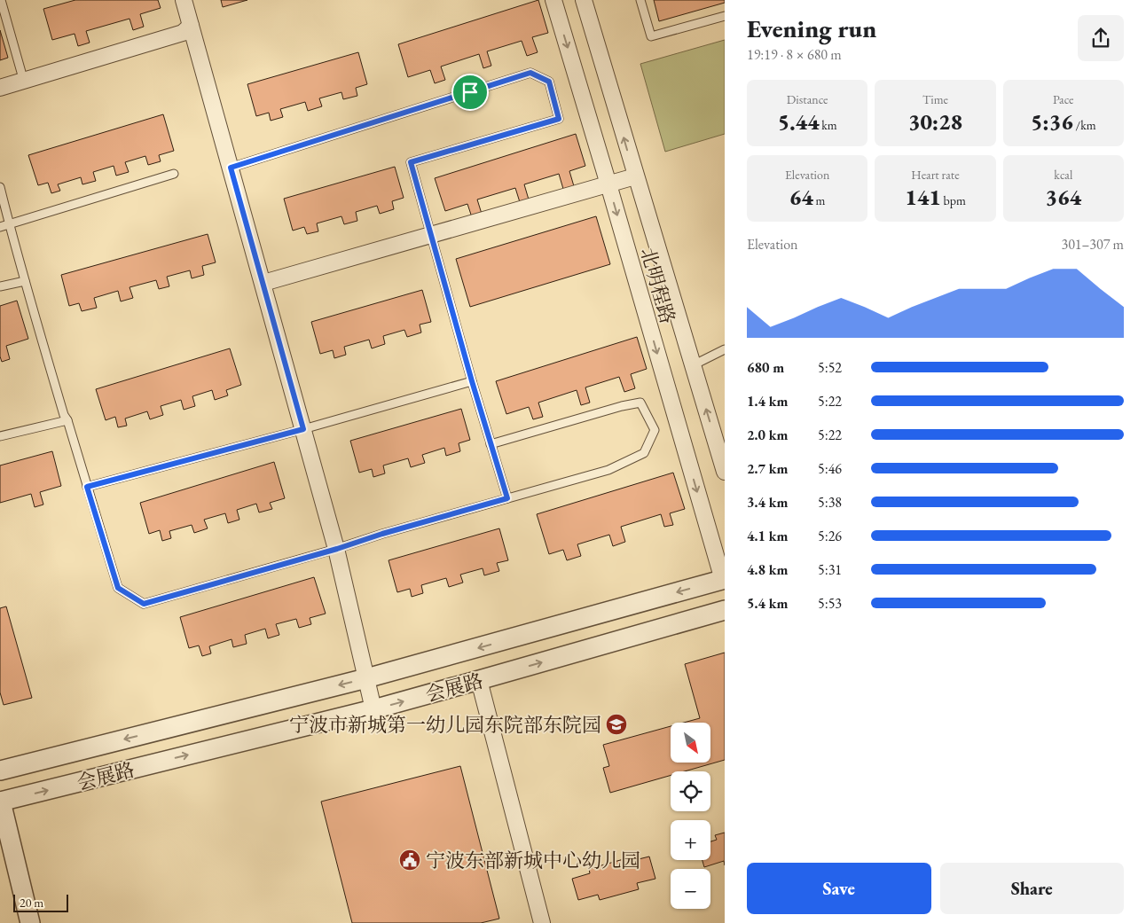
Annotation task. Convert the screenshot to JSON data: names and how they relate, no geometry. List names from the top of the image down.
{
  "streets": {
    "street": ["北明程路", "会展路"]
  },
  "crossings": [
    ["北明程路", "会展路"]
  ],
  "places": {
    "school or university": ["宁波市新城第一幼儿园东院部东院园"],
    "public building": ["宁波东部新城中心幼儿园"]
  },
  "scale_bar": "20 m",
  "north": "bottom right",
  "page": {
    "heading": ["Evening run", "19:19 · 8 × 680 m"],
    "stats": [
      ["Distance", "5.44 km"],
      ["Time", "30:28"],
      ["Pace", "5:36 /km"],
      ["Elevation", "64 m"],
      ["Heart rate", "141 bpm"],
      ["kcal", "364"]
    ],
    "chart": ["Elevation", "301–307 m"],
    "list": [
      {
        "name": "680 m",
        "note": "5:52"
      },
      {
        "name": "1.4 km",
        "note": "5:22"
      },
      {
        "name": "2.0 km",
        "note": "5:22"
      },
      {
        "name": "2.7 km",
        "note": "5:46"
      },
      {
        "name": "3.4 km",
        "note": "5:38"
      },
      {
        "name": "4.1 km",
        "note": "5:26"
      },
      {
        "name": "4.8 km",
        "note": "5:31"
      },
      {
        "name": "5.4 km",
        "note": "5:53"
      }
    ],
    "map_buttons": ["+", "−"],
    "buttons": ["Save", "Share"],
    "scale": "20 m"
  }
}
